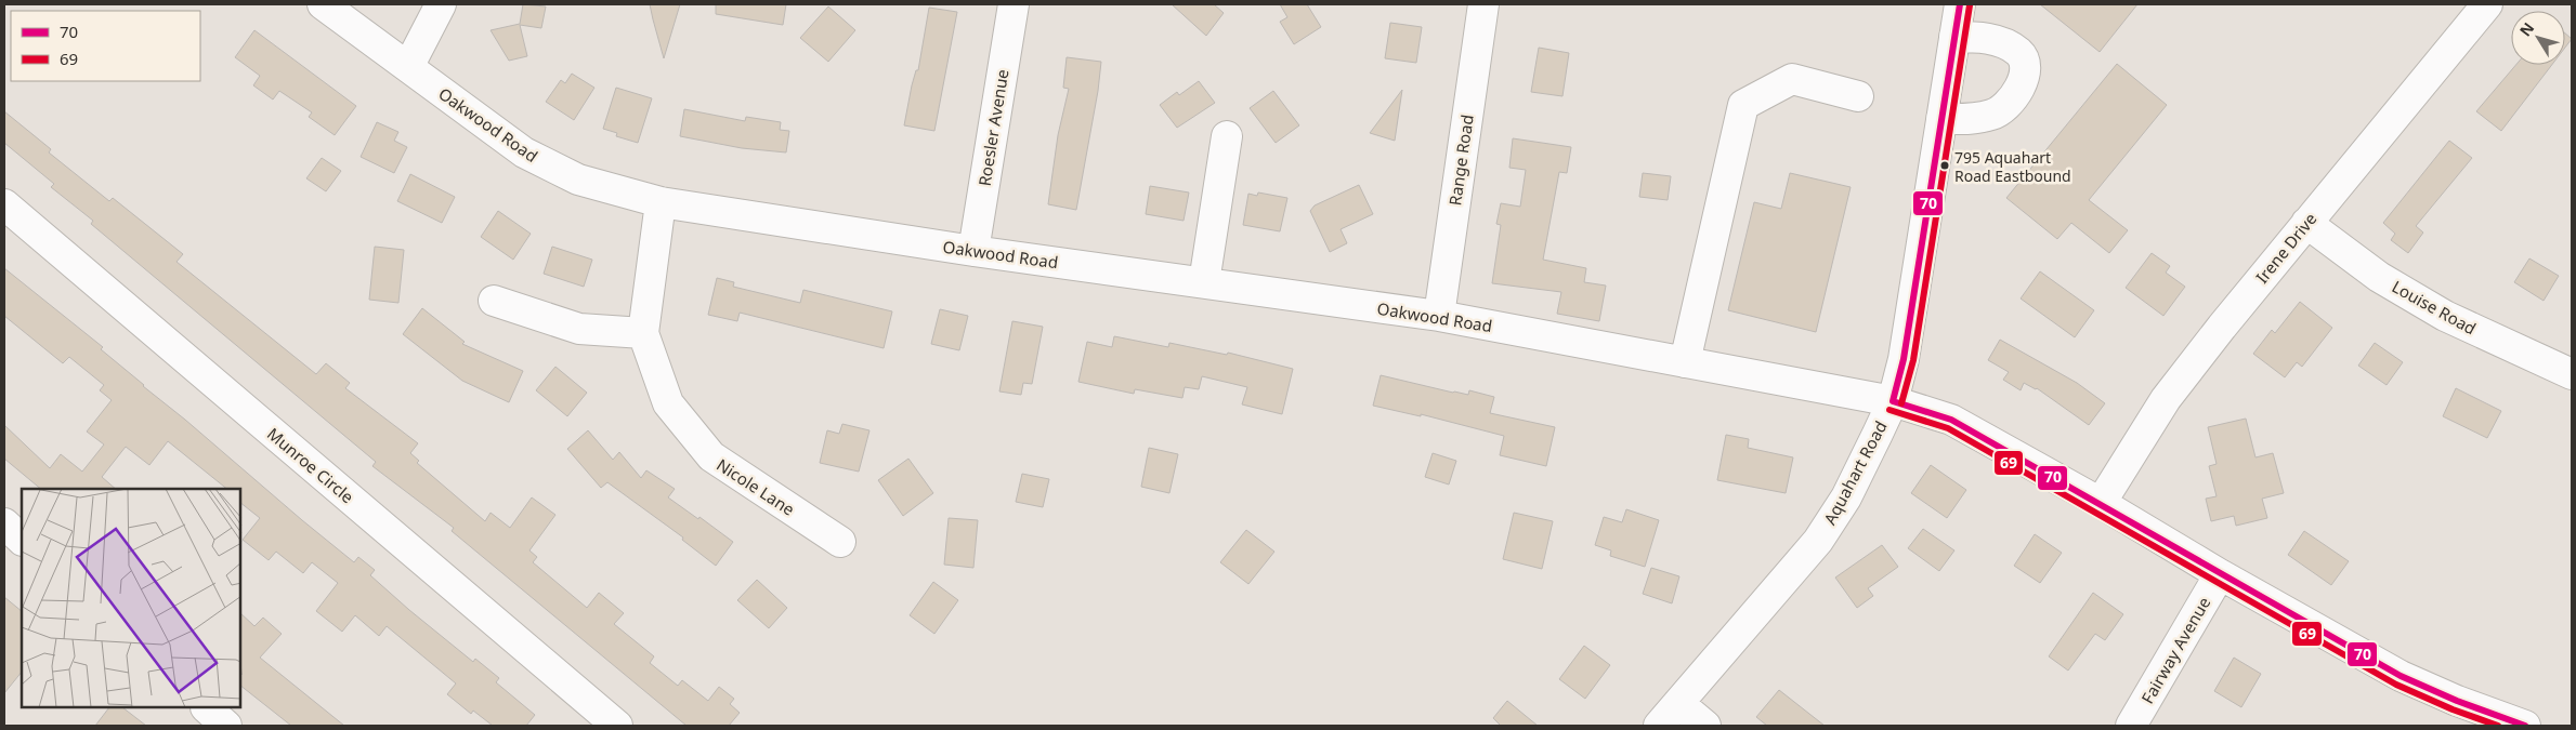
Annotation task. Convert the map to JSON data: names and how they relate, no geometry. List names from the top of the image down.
{
  "streets": {
    "street": [
      "Oakwood Road",
      "Roesler Avenue",
      "Range Road",
      "Irene Drive",
      "Louise Road",
      "Munroe Circle",
      "Aquahart Road",
      "Nicole Lane",
      "Fairway Avenue"
    ]
  },
  "crossings": [
    ["Oakwood Road", "Roesler Avenue"],
    ["Oakwood Road", "Range Road"],
    ["Oakwood Road", "Irene Drive"],
    ["Oakwood Road", "Aquahart Road"],
    ["Oakwood Road", "Nicole Lane"],
    ["Oakwood Road", "Fairway Avenue"],
    ["Irene Drive", "Louise Road"]
  ],
  "places": ["795 Aquahart Road Eastbound"],
  "lines": ["transit line 70", "transit line 69"],
  "legend": ["70", "69"],
  "north": "top left"
}
